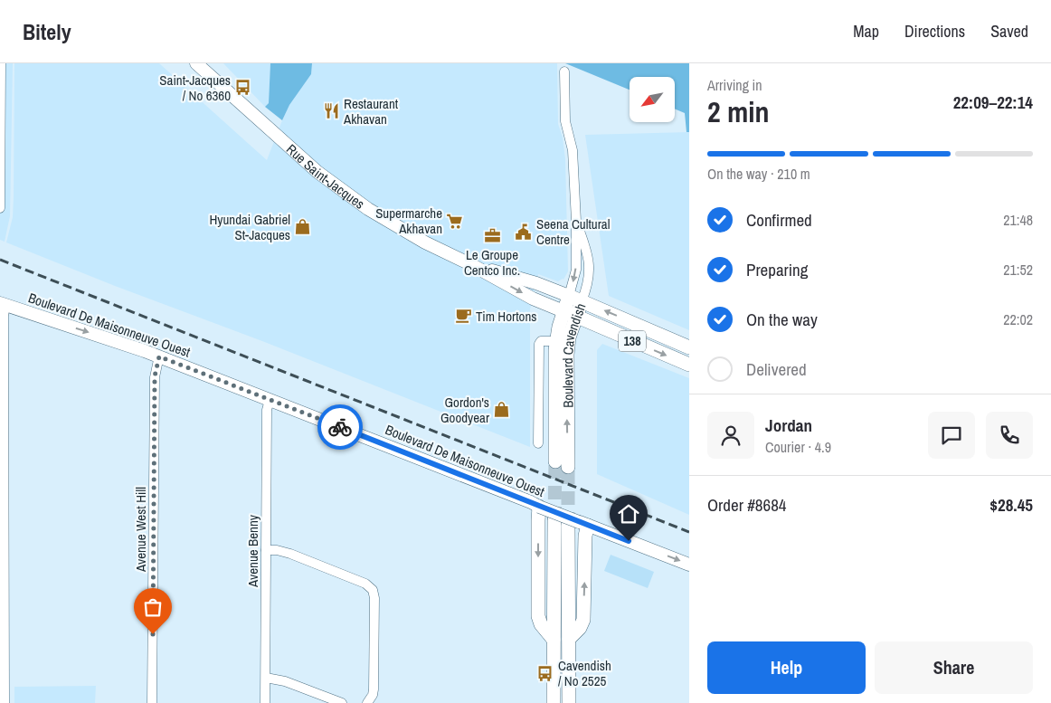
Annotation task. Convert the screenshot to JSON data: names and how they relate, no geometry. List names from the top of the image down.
{
  "streets": {
    "main road": ["Rue Saint-Jacques", "138", "Boulevard Cavendish"],
    "street": ["Boulevard De Maisonneuve Ouest", "Avenue West Hill", "Avenue Benny"]
  },
  "crossings": [
    ["Rue Saint-Jacques", "Boulevard Cavendish"],
    ["Boulevard De Maisonneuve Ouest", "Avenue West Hill"],
    ["Boulevard De Maisonneuve Ouest", "Avenue Benny"]
  ],
  "one_way": ["Boulevard De Maisonneuve Ouest"],
  "places": {
    "bus stop": ["Saint-Jacques / No 6360", "Cavendish / No 2525"],
    "restaurant": ["Restaurant Akhavan"],
    "supermarket": ["Supermarche Akhavan"],
    "shop": ["Hyundai Gabriel St-Jacques", "Gordon's Goodyear"],
    "public building": ["Seena Cultural Centre"],
    "office": ["Le Groupe Centco Inc."],
    "cafe": ["Tim Hortons"]
  },
  "north": "bottom left",
  "page": {
    "header": "Bitely",
    "nav": ["Map", "Directions", "Saved"],
    "heading": ["2 min", "Arriving in", "22:09–22:14"],
    "panel": [
      "Jordan",
      "Courier · 4.9",
      "Order #8684",
      "$28.45"
    ],
    "bar": "On the way · 210 m",
    "list": [
      ["Confirmed", "21:48"],
      ["Preparing", "21:52"],
      ["On the way", "22:02"],
      "Delivered"
    ],
    "buttons": ["Help", "Share"]
  }
}
